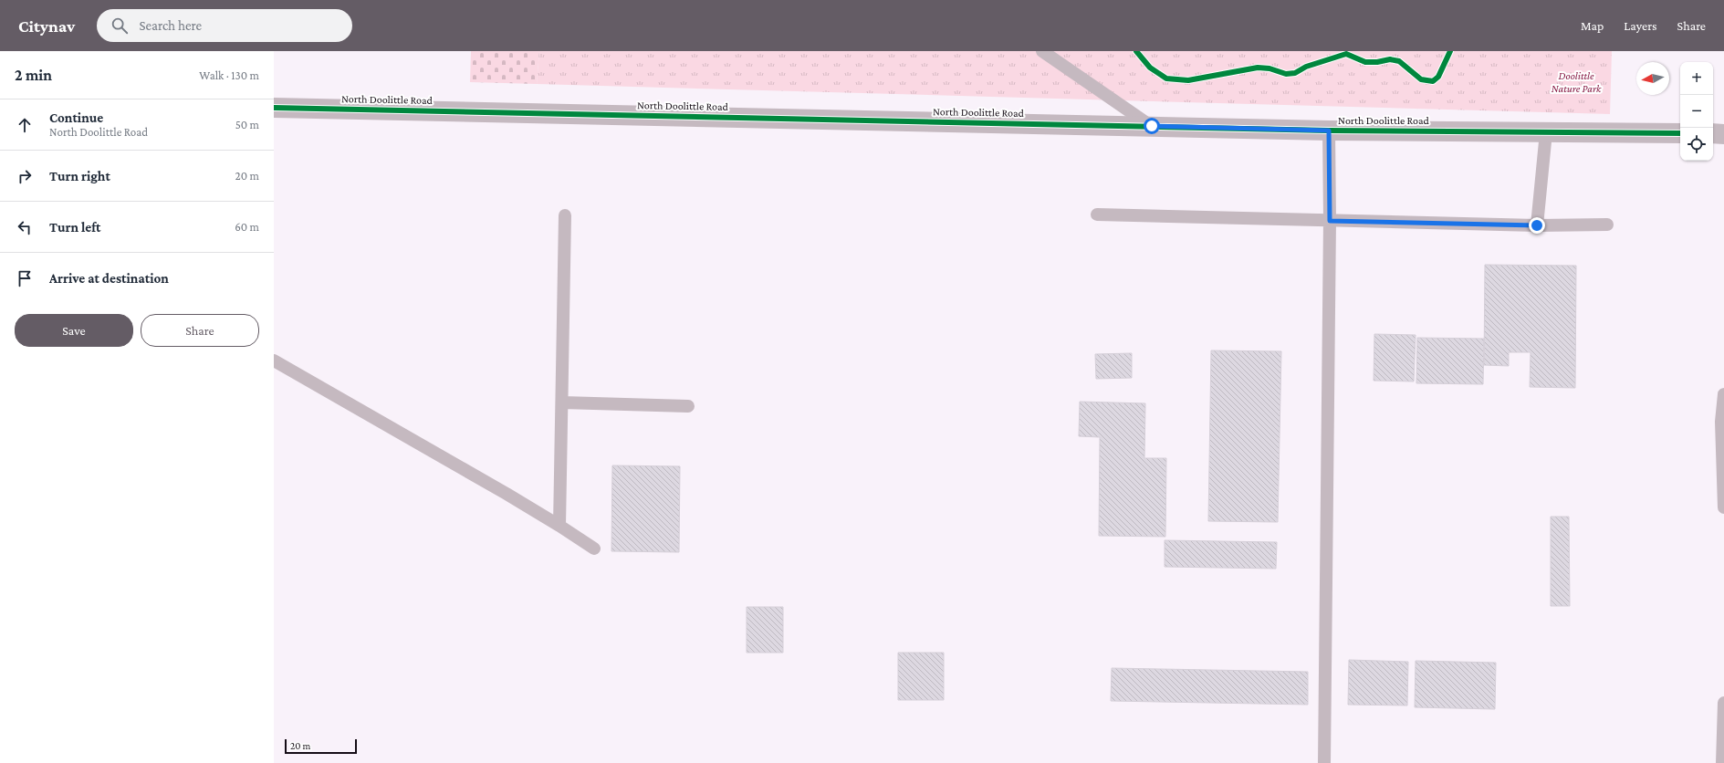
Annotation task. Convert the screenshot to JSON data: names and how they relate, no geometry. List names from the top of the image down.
{
  "streets": {
    "street": ["North Doolittle Road"]
  },
  "parks": ["Doolittle Nature Park"],
  "scale_bar": "20 m",
  "north": "left",
  "page": {
    "header": "Citynav",
    "search": "Search here",
    "nav": ["Map", "Layers", "Share"],
    "heading": ["2 min", "Walk · 130 m"],
    "map_buttons": ["+", "−"],
    "list": [
      ["Continue", "North Doolittle Road", "50 m"],
      ["Turn right", "20 m"],
      ["Turn left", "60 m"],
      "Arrive at destination"
    ],
    "buttons": ["Save", "Share"],
    "scale": "20 m"
  }
}
